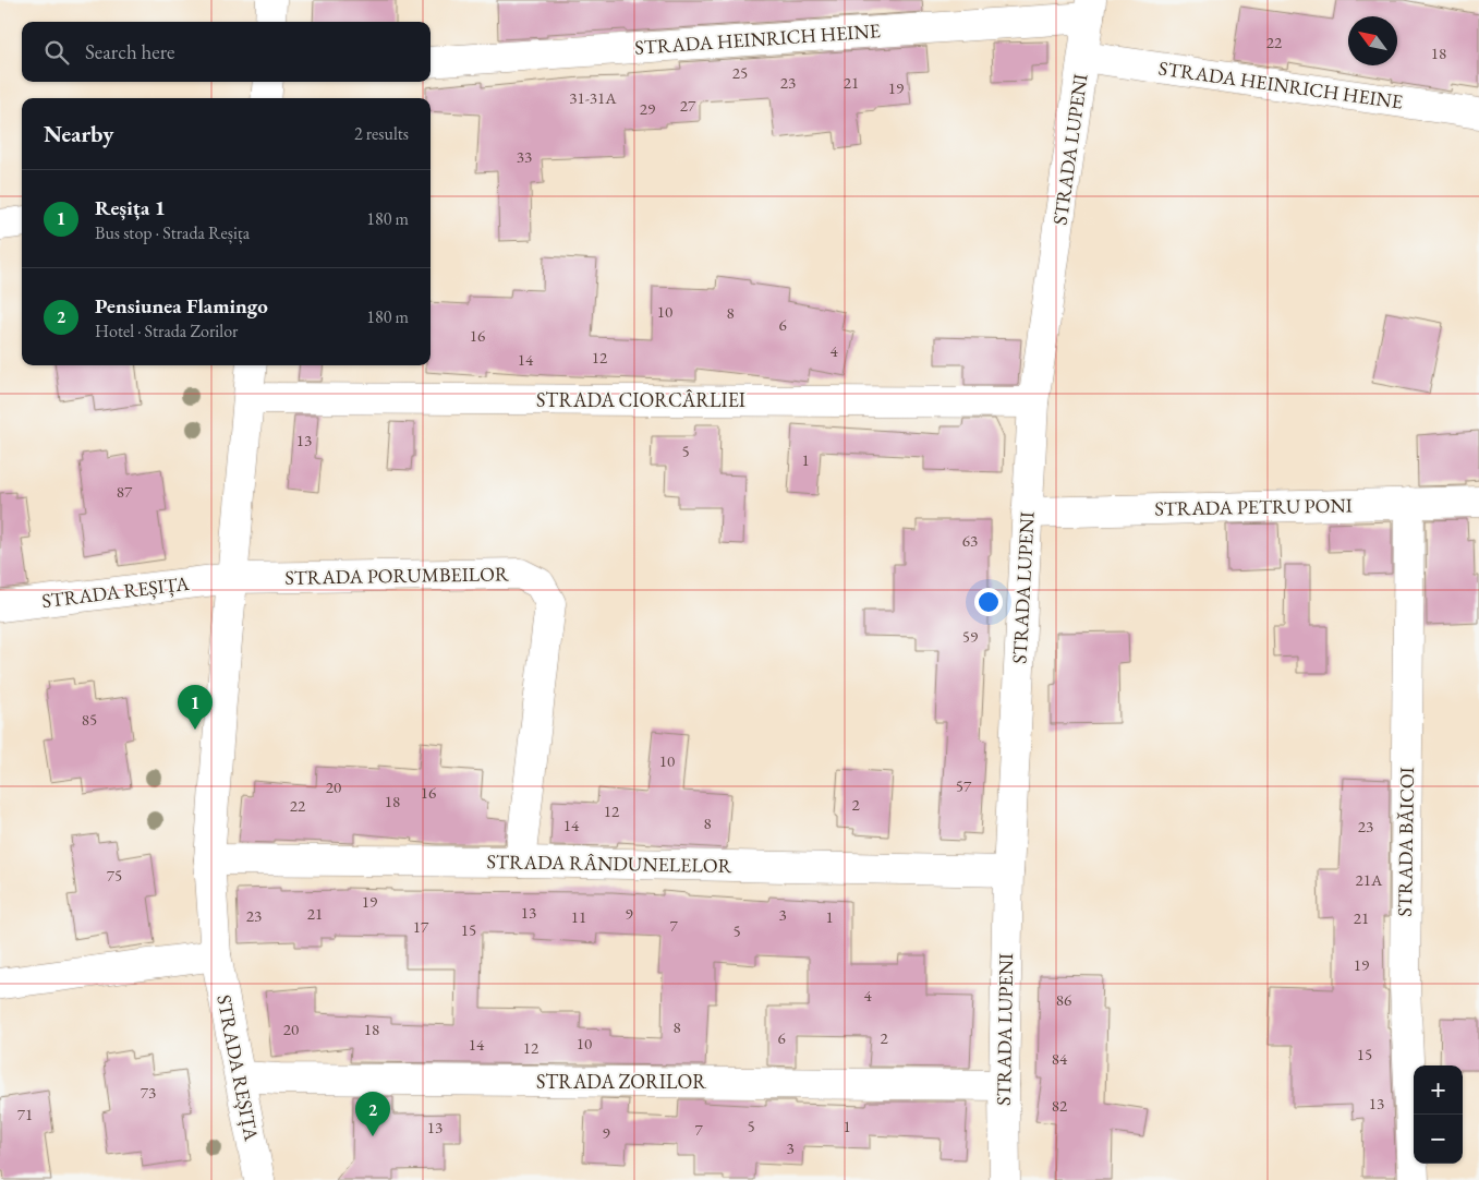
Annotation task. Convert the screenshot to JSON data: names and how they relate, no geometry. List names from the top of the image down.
{
  "streets": {
    "street": [
      "STRADA HEINRICH HEINE",
      "STRADA LUPENI",
      "STRADA CIORCÂRLIEI",
      "STRADA PETRU PONI",
      "STRADA PORUMBEILOR",
      "STRADA REȘIȚA",
      "STRADA BĂICOI",
      "STRADA RÂNDUNELELOR",
      "STRADA ZORILOR"
    ]
  },
  "crossings": [
    ["STRADA HEINRICH HEINE", "STRADA LUPENI"],
    ["STRADA LUPENI", "STRADA CIORCÂRLIEI"],
    ["STRADA LUPENI", "STRADA PETRU PONI"],
    ["STRADA LUPENI", "STRADA RÂNDUNELELOR"],
    ["STRADA LUPENI", "STRADA ZORILOR"],
    ["STRADA CIORCÂRLIEI", "STRADA REȘIȚA"],
    ["STRADA PETRU PONI", "STRADA BĂICOI"],
    ["STRADA PORUMBEILOR", "STRADA REȘIȚA"],
    ["STRADA PORUMBEILOR", "STRADA RÂNDUNELELOR"],
    ["STRADA REȘIȚA", "STRADA RÂNDUNELELOR"],
    ["STRADA REȘIȚA", "STRADA ZORILOR"]
  ],
  "house_numbers": [
    "22",
    "18",
    "25",
    "23",
    "21",
    "19",
    "31-31A",
    "27",
    "29",
    "33",
    "10",
    "8",
    "6",
    "16",
    "4",
    "12",
    "14",
    "13",
    "5",
    "1",
    "87",
    "63",
    "59",
    "85",
    "10",
    "57",
    "20",
    "16",
    "18",
    "2",
    "22",
    "12",
    "8",
    "14",
    "23",
    "75",
    "21A",
    "19",
    "13",
    "21",
    "9",
    "3",
    "23",
    "11",
    "1",
    "21",
    "7",
    "17",
    "15",
    "5",
    "19",
    "4",
    "86",
    "8",
    "20",
    "18",
    "6",
    "2",
    "10",
    "14",
    "12",
    "15",
    "84",
    "73",
    "13",
    "82",
    "71",
    "5",
    "1",
    "13",
    "7",
    "9",
    "3"
  ],
  "north": "top left",
  "page": {
    "search": "Search here",
    "heading": ["Nearby", "2 results"],
    "list": [
      {
        "mark": "1",
        "name": "Reșița 1",
        "note": "Bus stop · Strada Reșița",
        "value": "180 m"
      },
      {
        "mark": "2",
        "name": "Pensiunea Flamingo",
        "note": "Hotel · Strada Zorilor",
        "value": "180 m"
      }
    ],
    "pins": ["1", "2"],
    "map_buttons": ["+", "−"]
  }
}
